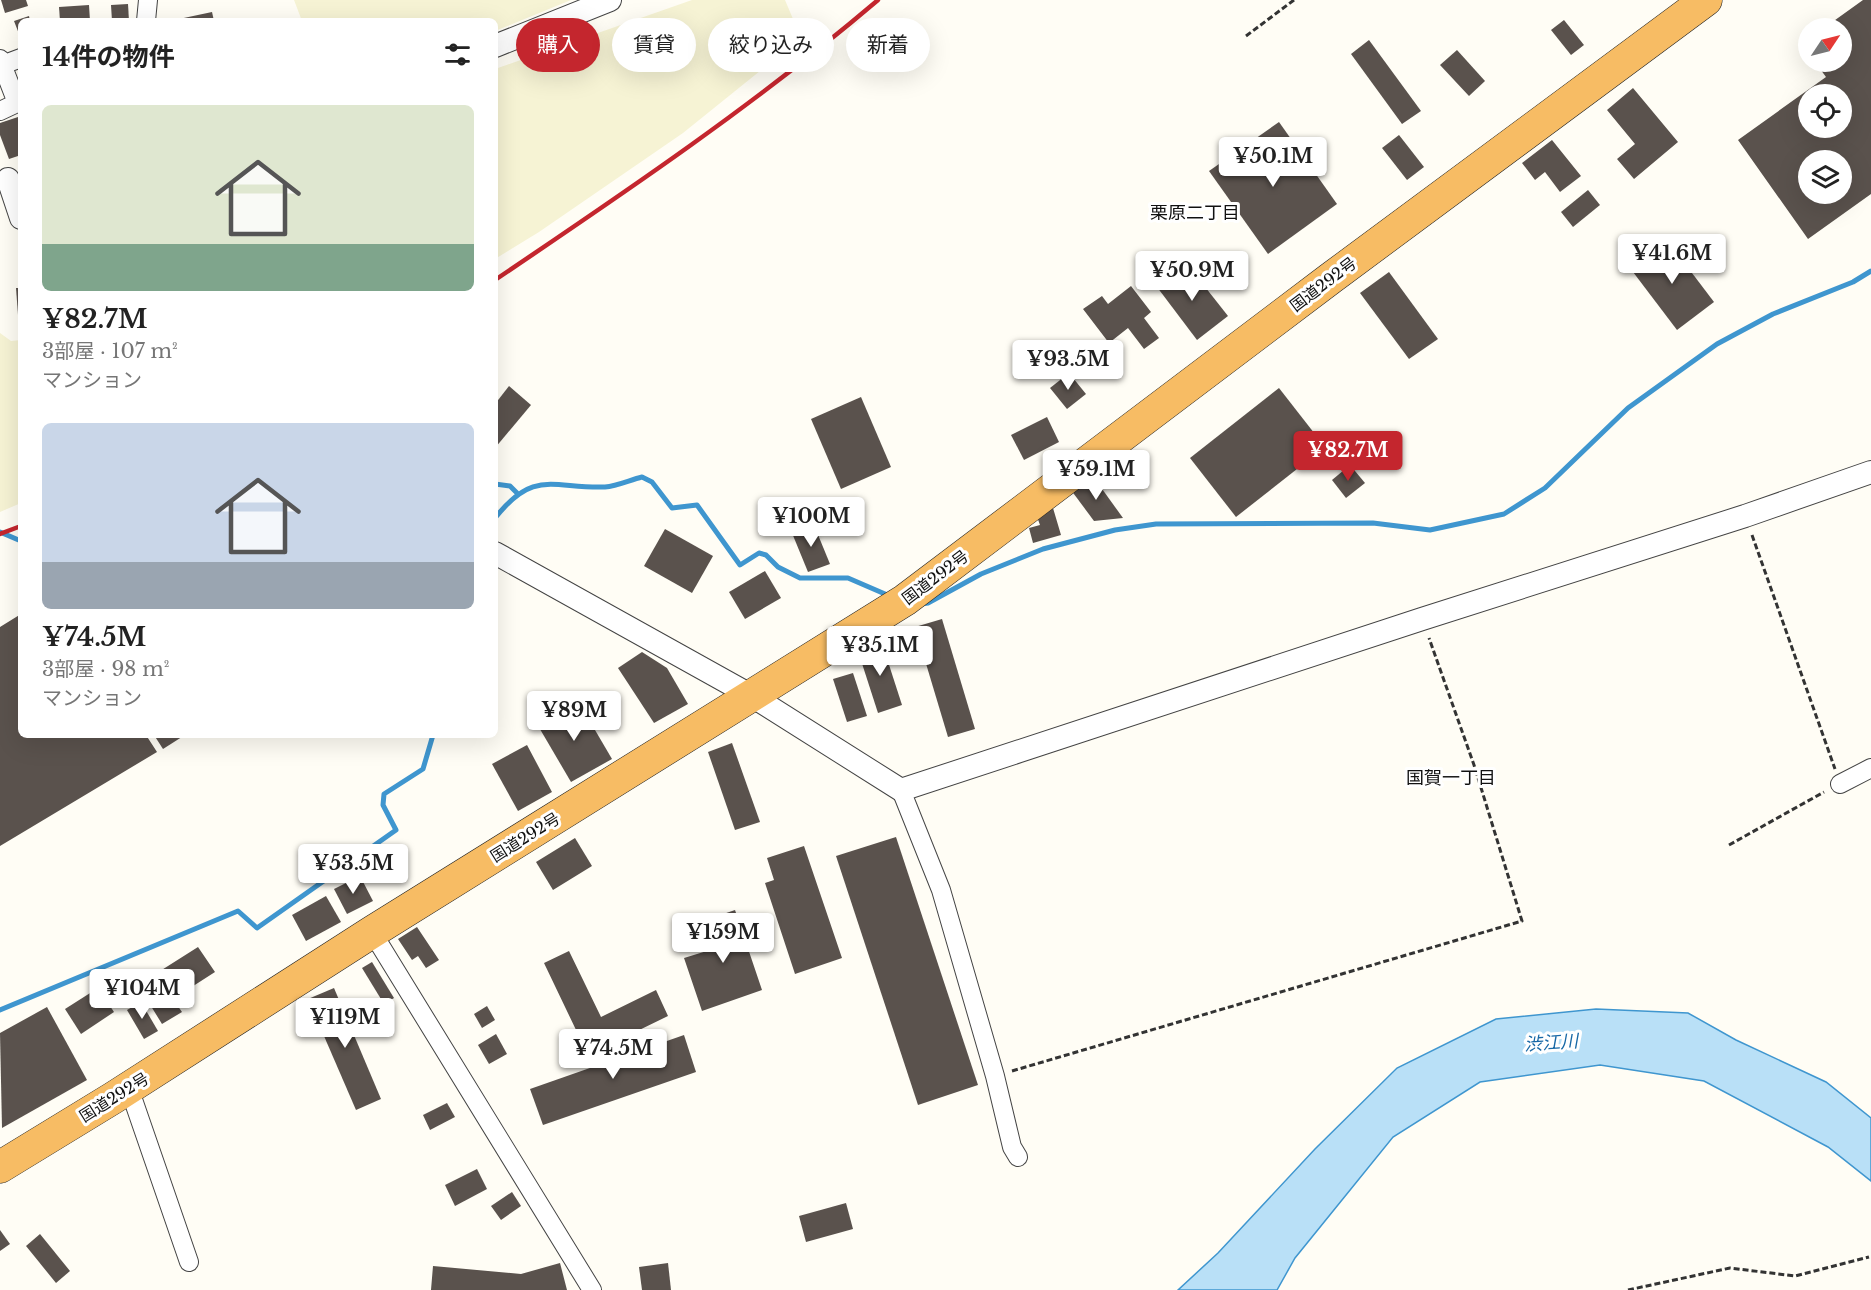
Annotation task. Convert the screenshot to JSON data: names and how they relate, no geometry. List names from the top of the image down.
{
  "streets": {
    "highway": ["国道292号"]
  },
  "districts": ["栗原二丁目", "国賀一丁目"],
  "water": ["渋江川"],
  "north": "top right",
  "page": {
    "chip": [
      "購入",
      "賃貸",
      "絞り込み",
      "新着"
    ],
    "heading": "14件の物件",
    "list": [
      {
        "name": "¥82.7M",
        "note": "3部屋 · 107 m² · マンション"
      },
      {
        "name": "¥74.5M",
        "note": "3部屋 · 98 m² · マンション"
      }
    ],
    "price": [
      "¥50.1M",
      "¥41.6M",
      "¥50.9M",
      "¥93.5M",
      "¥82.7M",
      "¥59.1M",
      "¥100M",
      "¥35.1M",
      "¥89M",
      "¥53.5M",
      "¥159M",
      "¥104M",
      "¥119M",
      "¥74.5M"
    ]
  }
}
